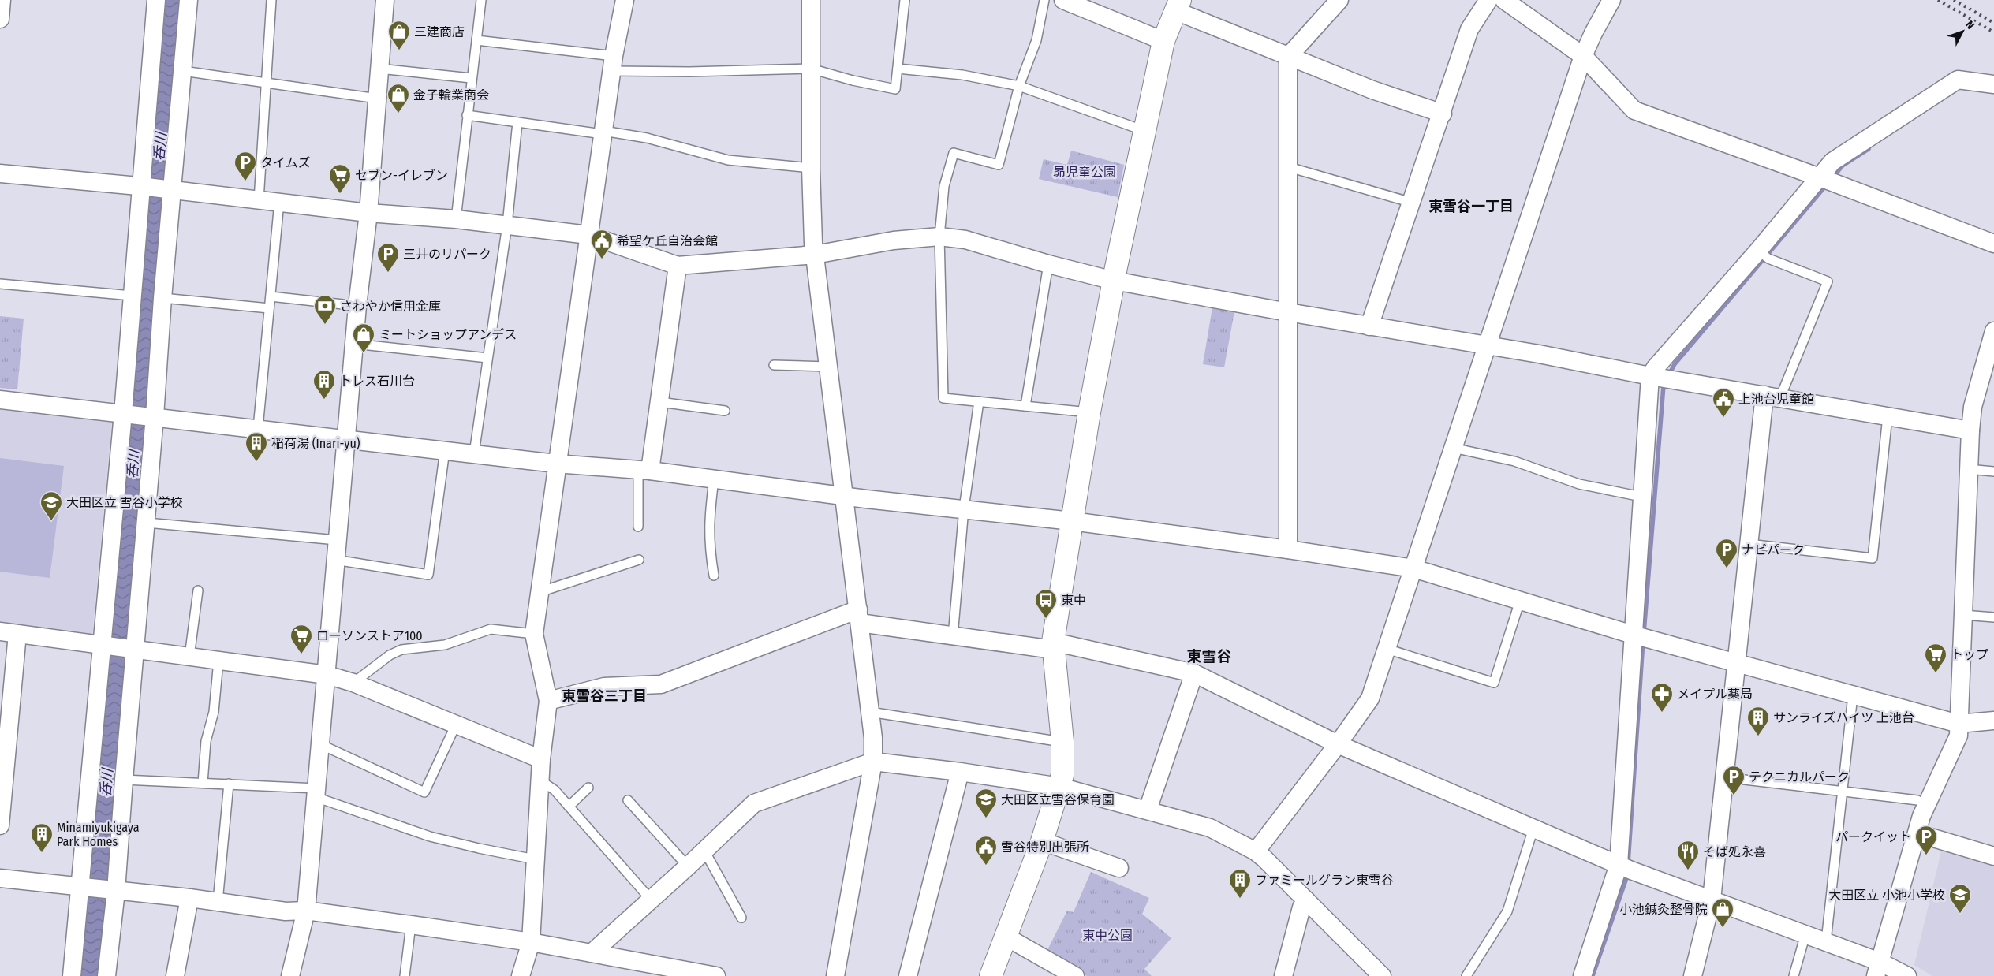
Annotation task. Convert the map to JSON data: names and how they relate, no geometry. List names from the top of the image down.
{
  "districts": ["東雪谷一丁目", "東雪谷", "東雪谷三丁目"],
  "water": ["呑川"],
  "parks": ["昴児童公園", "東中公園"],
  "places": {
    "shop": [
      "三建商店",
      "金子輪業商会",
      "ミートショップアンデス",
      "小池鍼灸整骨院"
    ],
    "parking": [
      "タイムズ",
      "三井のリパーク",
      "ナビパーク",
      "テクニカルパーク",
      "パークイット"
    ],
    "supermarket": ["セブン-イレブン", "ローソンストア100", "トップ"],
    "public building": ["希望ケ丘自治会館", "上池台児童館", "雪谷特別出張所"],
    "bank": ["さわやか信用金庫"],
    "building": [
      "トレス石川台",
      "稲荷湯 (Inari-yu)",
      "サンライズハイツ 上池台",
      "Minamiyukigaya Park Homes",
      "ファミールグラン東雪谷"
    ],
    "school or university": ["大田区立 雪谷小学校", "大田区立雪谷保育園", "大田区立 小池小学校"],
    "bus stop": ["東中"],
    "pharmacy": ["メイプル薬局"],
    "restaurant": ["そば処永喜"]
  },
  "north": "top right"
}
